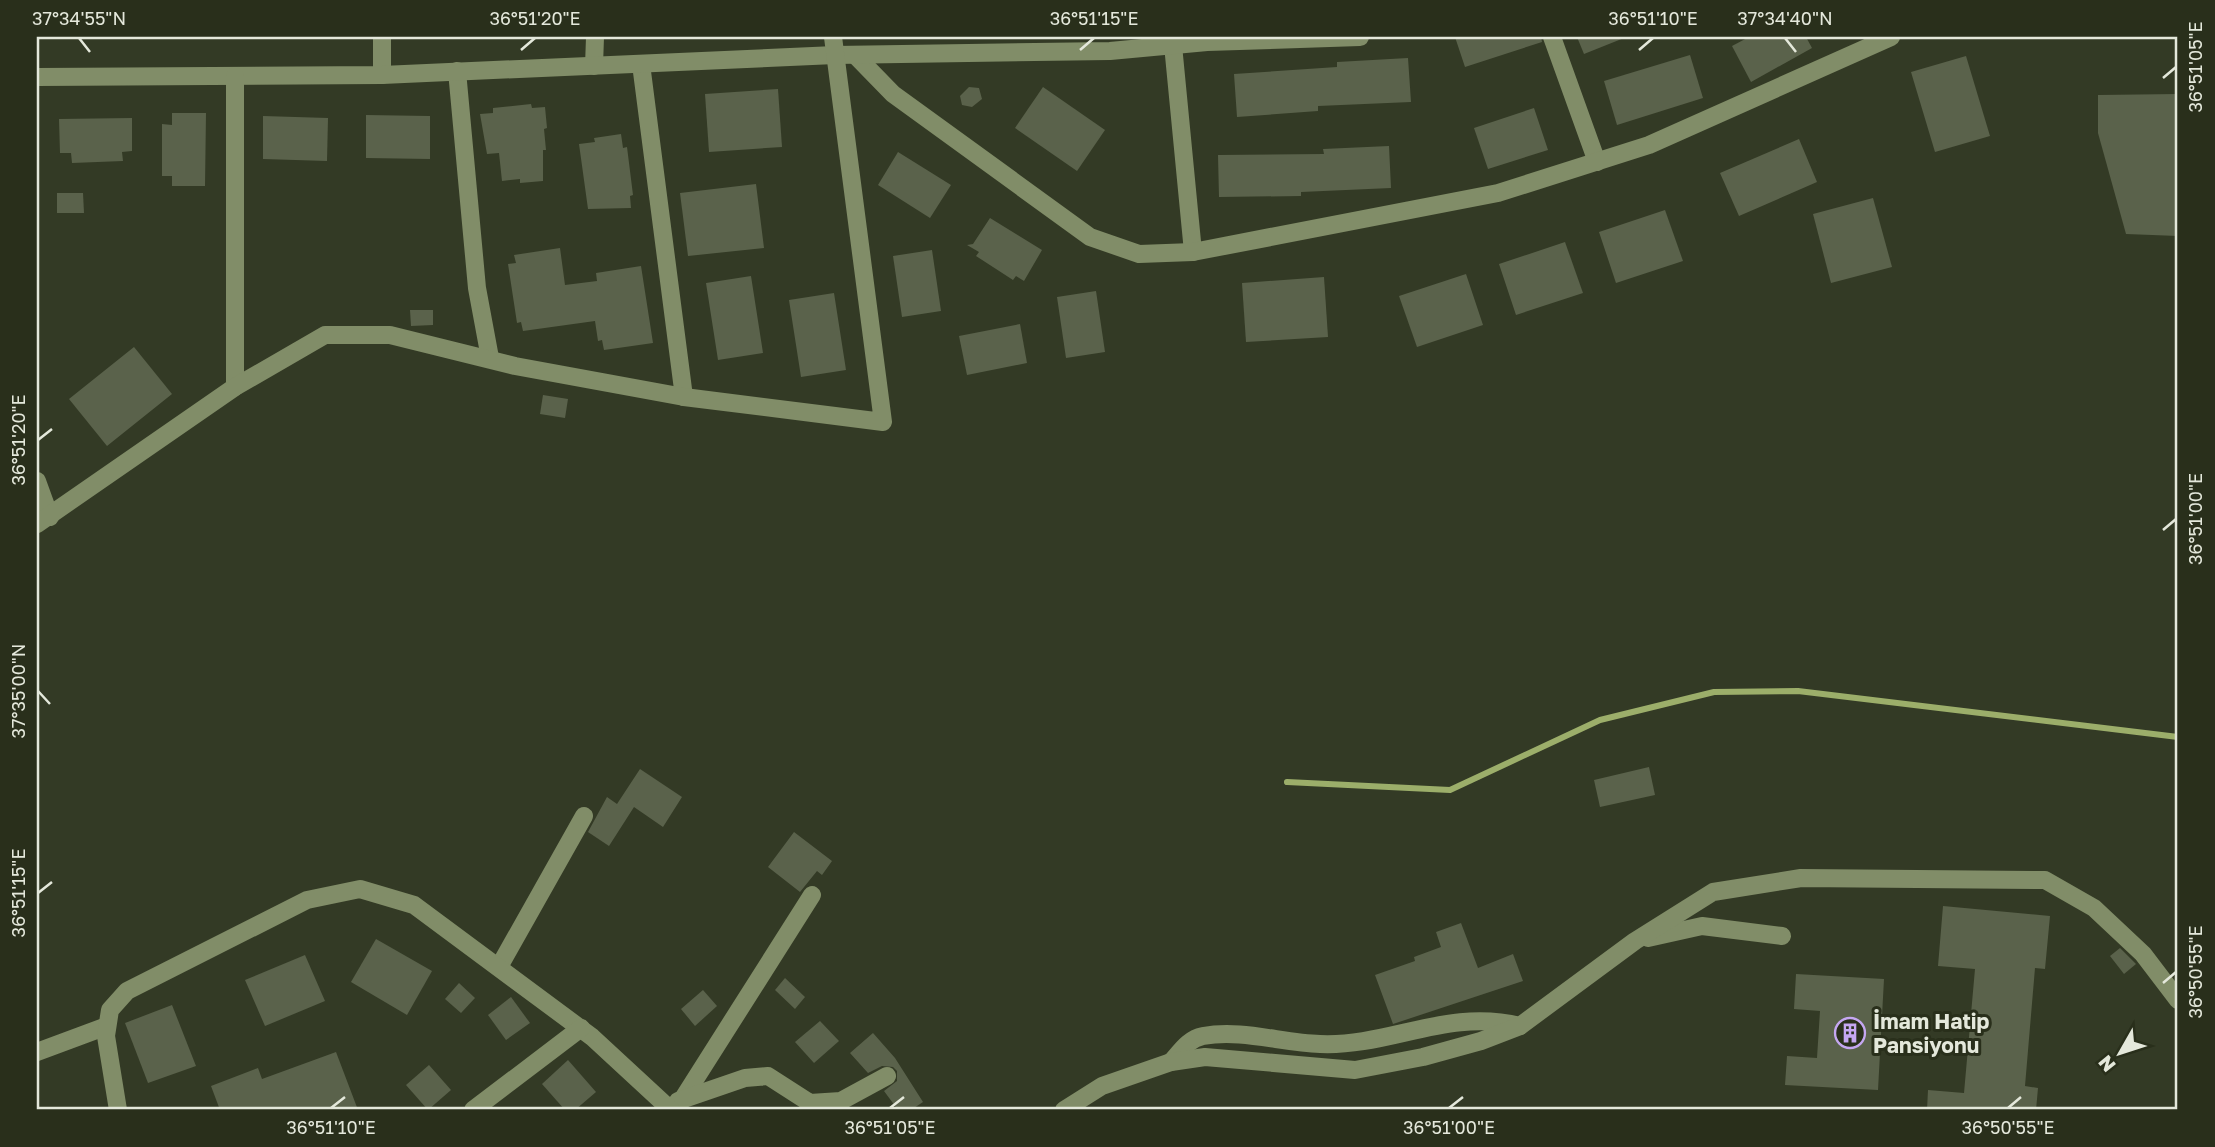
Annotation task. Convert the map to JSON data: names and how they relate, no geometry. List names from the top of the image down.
{
  "places": {
    "building": ["İmam Hatip Pansiyonu"]
  },
  "north": "bottom left",
  "coordinates": [
    "37°34'55\"N",
    "36°51'20\"E",
    "36°51'15\"E",
    "36°51'10\"E",
    "37°34'40\"N",
    "36°51'05\"E",
    "36°51'00\"E",
    "37°35'00\"N",
    "36°50'55\"E"
  ]
}
